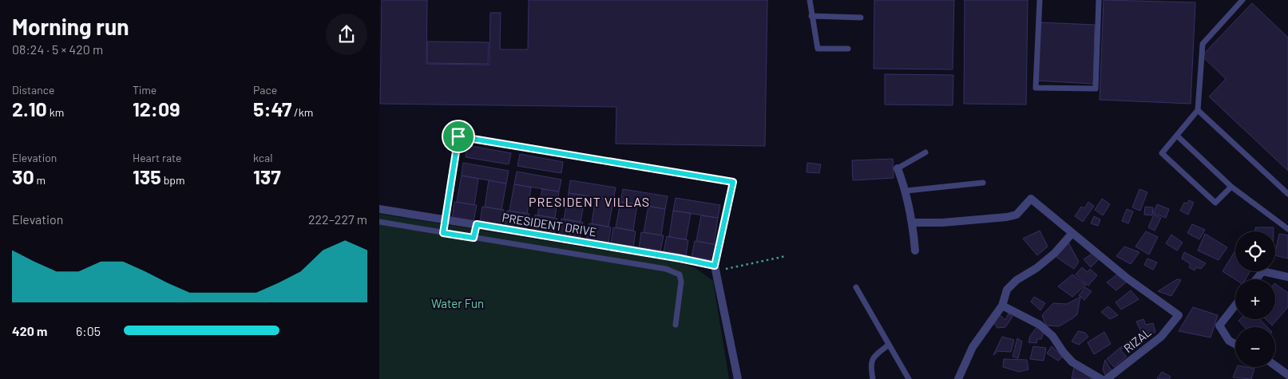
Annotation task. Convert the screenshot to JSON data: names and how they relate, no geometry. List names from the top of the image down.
{
  "streets": {
    "street": ["PRESIDENT DRIVE", "RIZAL"]
  },
  "districts": ["PRESIDENT VILLAS"],
  "parks": ["Water Fun"],
  "page": {
    "heading": ["Morning run", "08:24 · 5 × 420 m"],
    "stats": [
      ["Distance", "2.10 km"],
      ["Time", "12:09"],
      ["Pace", "5:47 /km"],
      ["Elevation", "30 m"],
      ["Heart rate", "135 bpm"],
      ["kcal", "137"]
    ],
    "chart": ["Elevation", "222–227 m"],
    "map_buttons": ["+", "−"],
    "list": [
      {
        "name": "420 m",
        "note": "6:05"
      }
    ]
  }
}
